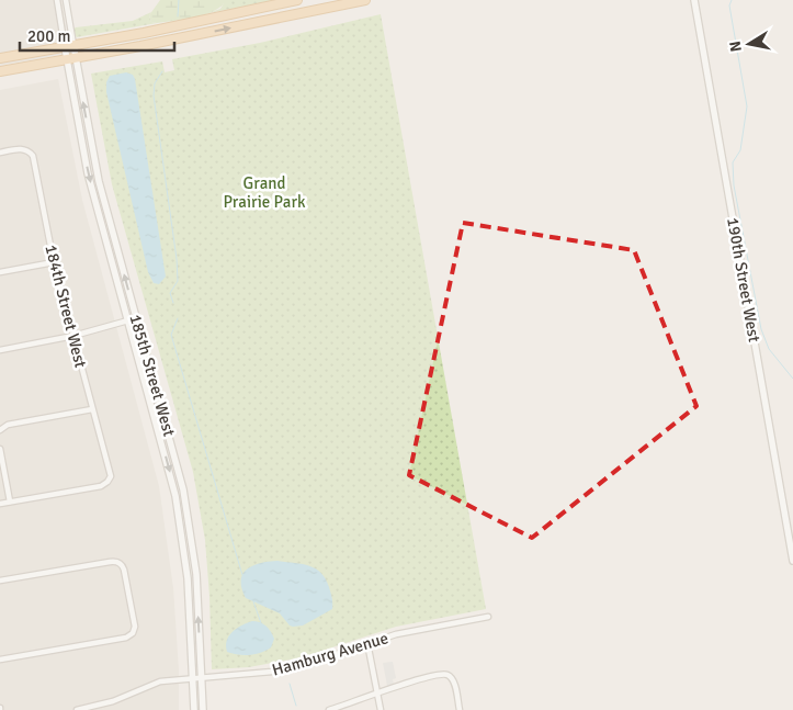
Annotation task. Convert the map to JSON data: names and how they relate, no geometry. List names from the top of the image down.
{
  "streets": {
    "street": [
      "190th Street West",
      "184th Street West",
      "185th Street West",
      "Hamburg Avenue"
    ]
  },
  "crossings": [
    ["185th Street West", "Hamburg Avenue"]
  ],
  "parks": ["Grand Prairie Park"],
  "scale_bar": "200 m",
  "north": "left"
}
